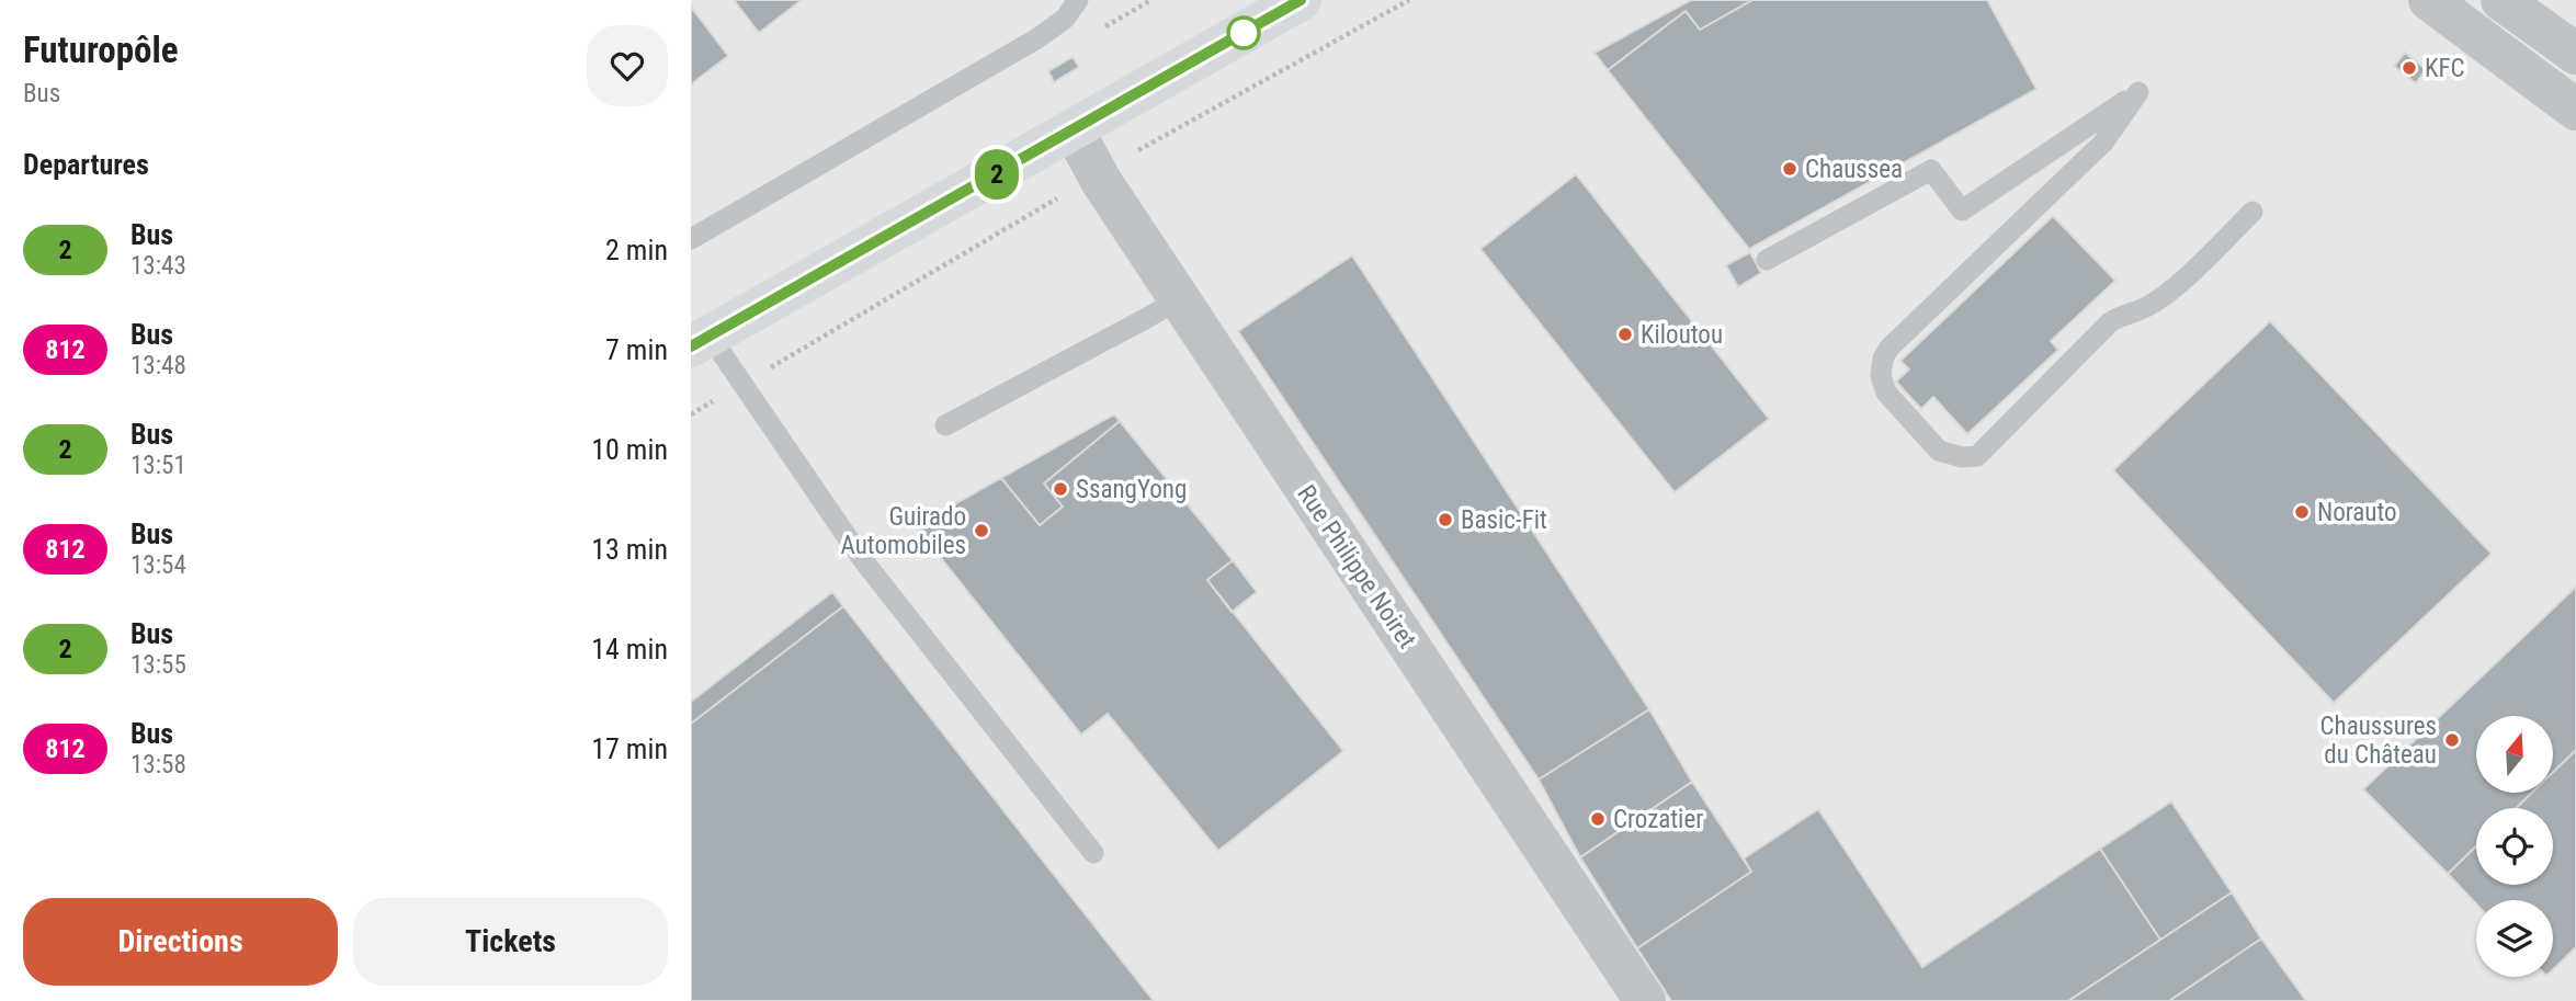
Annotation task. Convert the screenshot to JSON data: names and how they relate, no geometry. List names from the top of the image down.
{
  "streets": {
    "street": ["Rue Philippe Noiret"]
  },
  "places": [
    "KFC",
    "Chaussea",
    "Kiloutou",
    "SsangYong",
    "Norauto",
    "Basic-Fit",
    "Guirado Automobiles",
    "Chaussures du Château",
    "Crozatier"
  ],
  "lines": ["bus line 2"],
  "north": "top",
  "page": {
    "heading": [
      ["Futuropôle", "Bus"],
      "Departures"
    ],
    "on_map": "2",
    "list": [
      {
        "mark": "2",
        "name": "Bus",
        "note": "13:43",
        "value": "2 min"
      },
      {
        "mark": "812",
        "name": "Bus",
        "note": "13:48",
        "value": "7 min"
      },
      {
        "mark": "2",
        "name": "Bus",
        "note": "13:51",
        "value": "10 min"
      },
      {
        "mark": "812",
        "name": "Bus",
        "note": "13:54",
        "value": "13 min"
      },
      {
        "mark": "2",
        "name": "Bus",
        "note": "13:55",
        "value": "14 min"
      },
      {
        "mark": "812",
        "name": "Bus",
        "note": "13:58",
        "value": "17 min"
      }
    ],
    "buttons": ["Directions", "Tickets"]
  }
}
